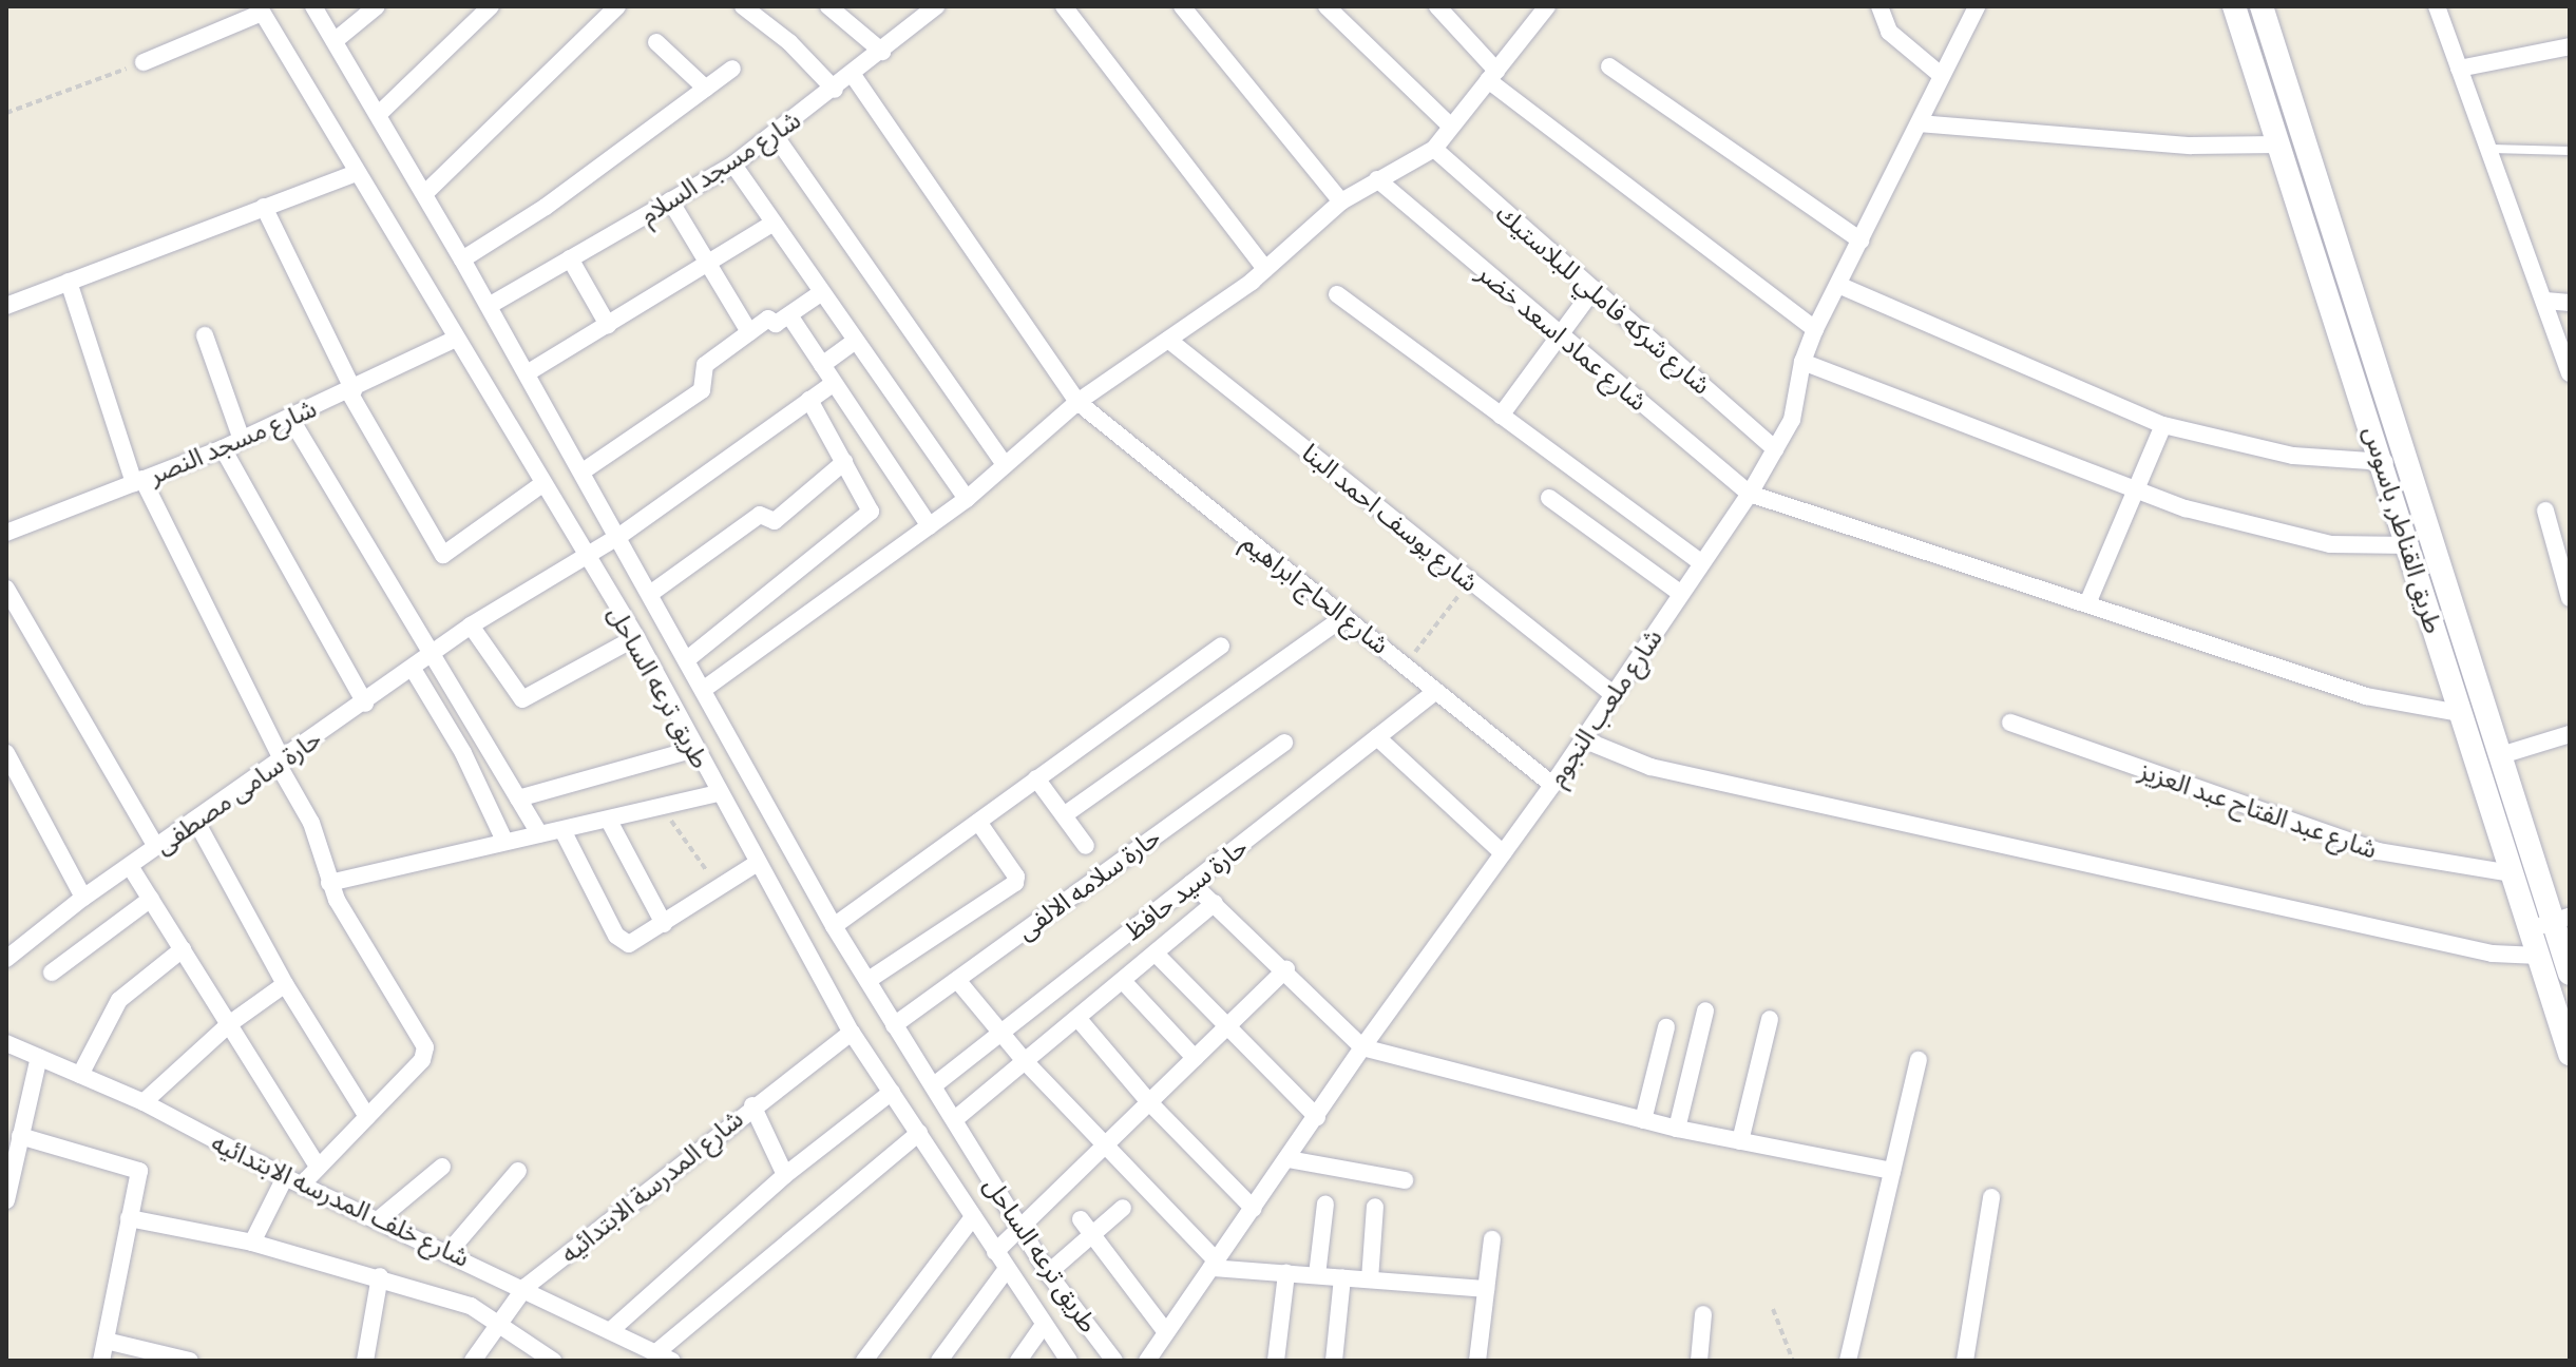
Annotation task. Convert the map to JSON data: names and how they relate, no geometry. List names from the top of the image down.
{
  "streets": {
    "main road": ["طريق القناطر, باسوس"],
    "street": [
      "شارع مسجد السلام",
      "شارع شركه فاملي للبلاستيك",
      "شارع عماد اسعد خضر",
      "شارع مسجد النصر",
      "شارع يوسف احمد البنا",
      "شارع الحاج ابراهيم",
      "طريق ترعه الساحل",
      "شارع ملعب النجوم",
      "حارة سامى مصطفى",
      "شارع عبد الفتاح عبد العزيز",
      "حارة سلامه الالفى",
      "حارة سيد حافظ",
      "شارع المدرسة الابتدائيه",
      "شارع خلف المدرسه الابتدائيه"
    ]
  },
  "crossings": [
    ["شارع مسجد السلام", "شارع الحاج ابراهيم"],
    ["شارع مسجد السلام", "طريق ترعه الساحل"],
    ["شارع شركه فاملي للبلاستيك", "شارع ملعب النجوم"],
    ["شارع عماد اسعد خضر", "شارع ملعب النجوم"],
    ["شارع مسجد النصر", "طريق ترعه الساحل"],
    ["شارع يوسف احمد البنا", "شارع ملعب النجوم"],
    ["طريق القناطر, باسوس", "شارع عبد الفتاح عبد العزيز"],
    ["شارع الحاج ابراهيم", "شارع ملعب النجوم"],
    ["شارع الحاج ابراهيم", "حارة سيد حافظ"],
    ["طريق ترعه الساحل", "حارة سامى مصطفى"],
    ["طريق ترعه الساحل", "حارة سلامه الالفى"],
    ["طريق ترعه الساحل", "حارة سيد حافظ"],
    ["طريق ترعه الساحل", "شارع المدرسة الابتدائيه"],
    ["شارع المدرسة الابتدائيه", "شارع خلف المدرسه الابتدائيه"]
  ]
}
